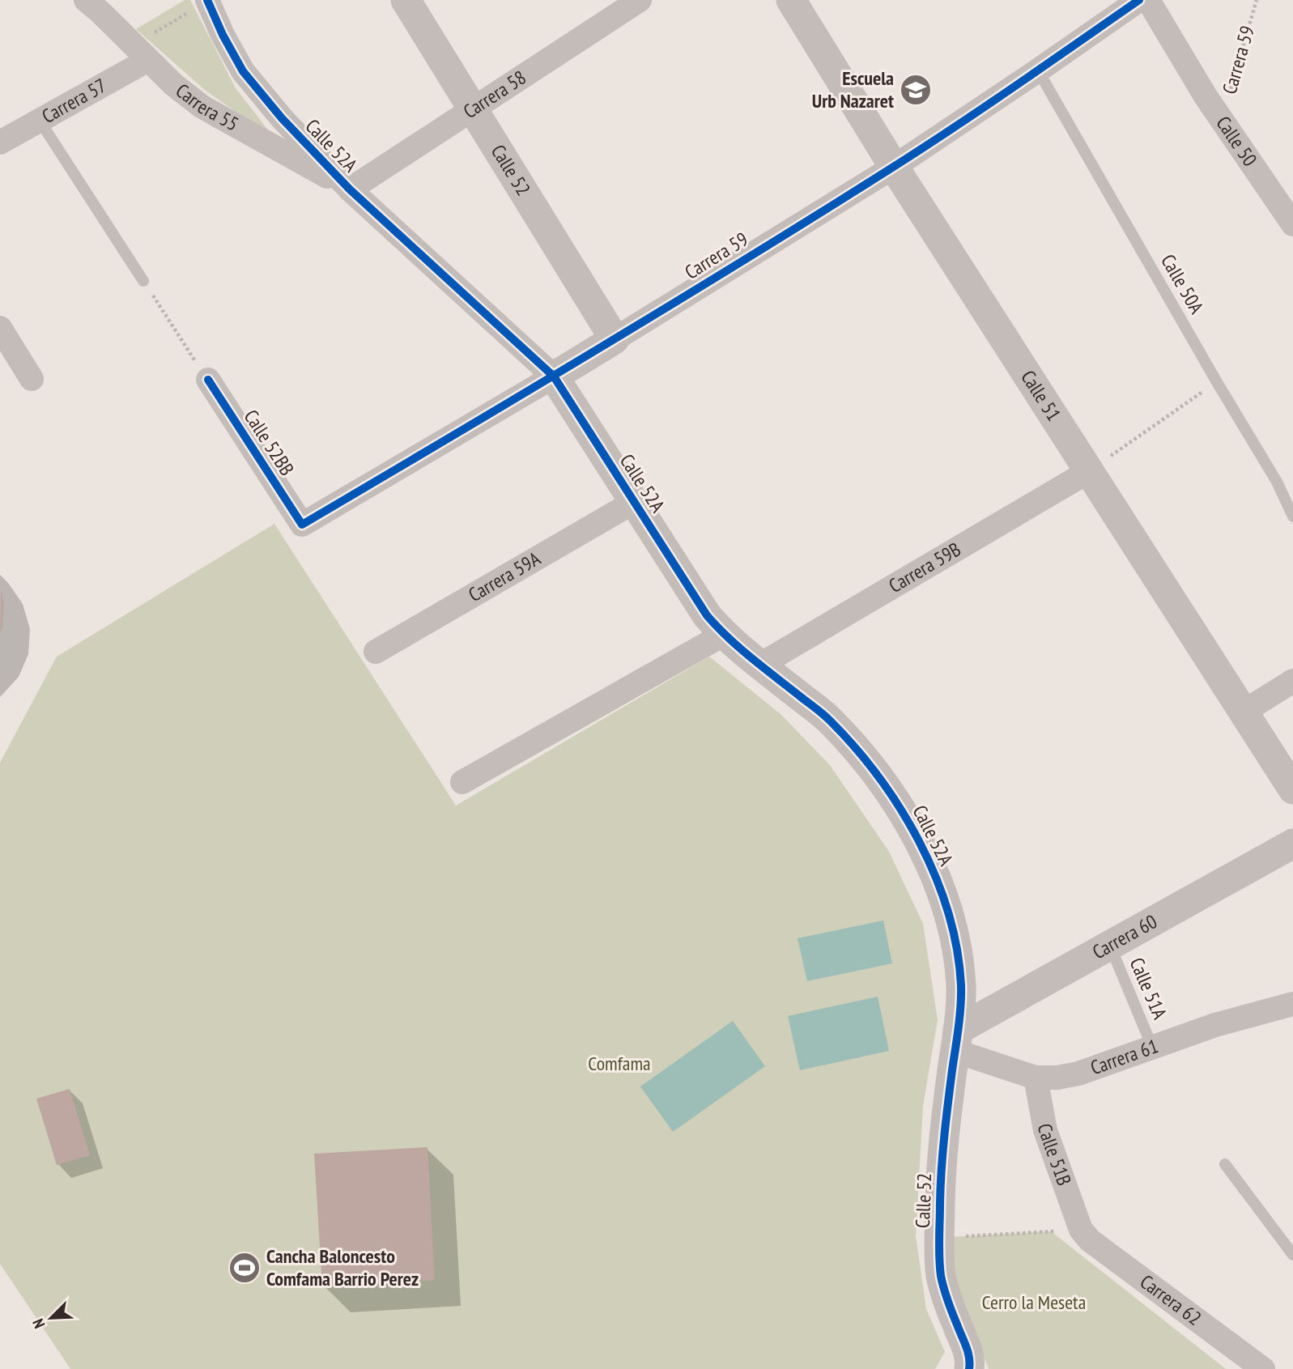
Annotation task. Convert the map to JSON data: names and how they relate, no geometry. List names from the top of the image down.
{
  "streets": {
    "street": [
      "Carrera 59",
      "Carrera 58",
      "Carrera 57",
      "Carrera 55",
      "Calle 50",
      "Calle 52A",
      "Calle 52",
      "Calle 51",
      "Calle 52BB",
      "Carrera 59B",
      "Carrera 59A",
      "Carrera 60",
      "Carrera 61",
      "Calle 51B",
      "Carrera 62"
    ],
    "lane": ["Calle 50A", "Calle 51A"]
  },
  "crossings": [
    ["Carrera 59", "Calle 50"],
    ["Carrera 59", "Calle 52A"],
    ["Carrera 59", "Calle 52"],
    ["Carrera 59", "Calle 50A"],
    ["Carrera 59", "Calle 51"],
    ["Carrera 59", "Calle 52BB"],
    ["Carrera 58", "Carrera 55"],
    ["Carrera 58", "Calle 52A"],
    ["Carrera 58", "Calle 52"],
    ["Carrera 57", "Carrera 55"],
    ["Carrera 55", "Calle 52A"],
    ["Calle 52A", "Calle 52"],
    ["Calle 52A", "Carrera 59B"],
    ["Calle 52A", "Carrera 59A"],
    ["Calle 52A", "Carrera 60"],
    ["Calle 52A", "Carrera 61"],
    ["Calle 52", "Carrera 60"],
    ["Calle 52", "Carrera 61"],
    ["Calle 51", "Carrera 59B"],
    ["Carrera 60", "Calle 51A"],
    ["Carrera 60", "Carrera 61"],
    ["Calle 51A", "Carrera 61"],
    ["Carrera 61", "Calle 51B"],
    ["Calle 51B", "Carrera 62"]
  ],
  "parks": ["Comfama", "Cerro la Meseta"],
  "places": {
    "school or university": ["Escuela Urb Nazaret"],
    "sports": ["Cancha Baloncesto Comfama Barrio Perez"]
  },
  "north": "bottom left"
}
